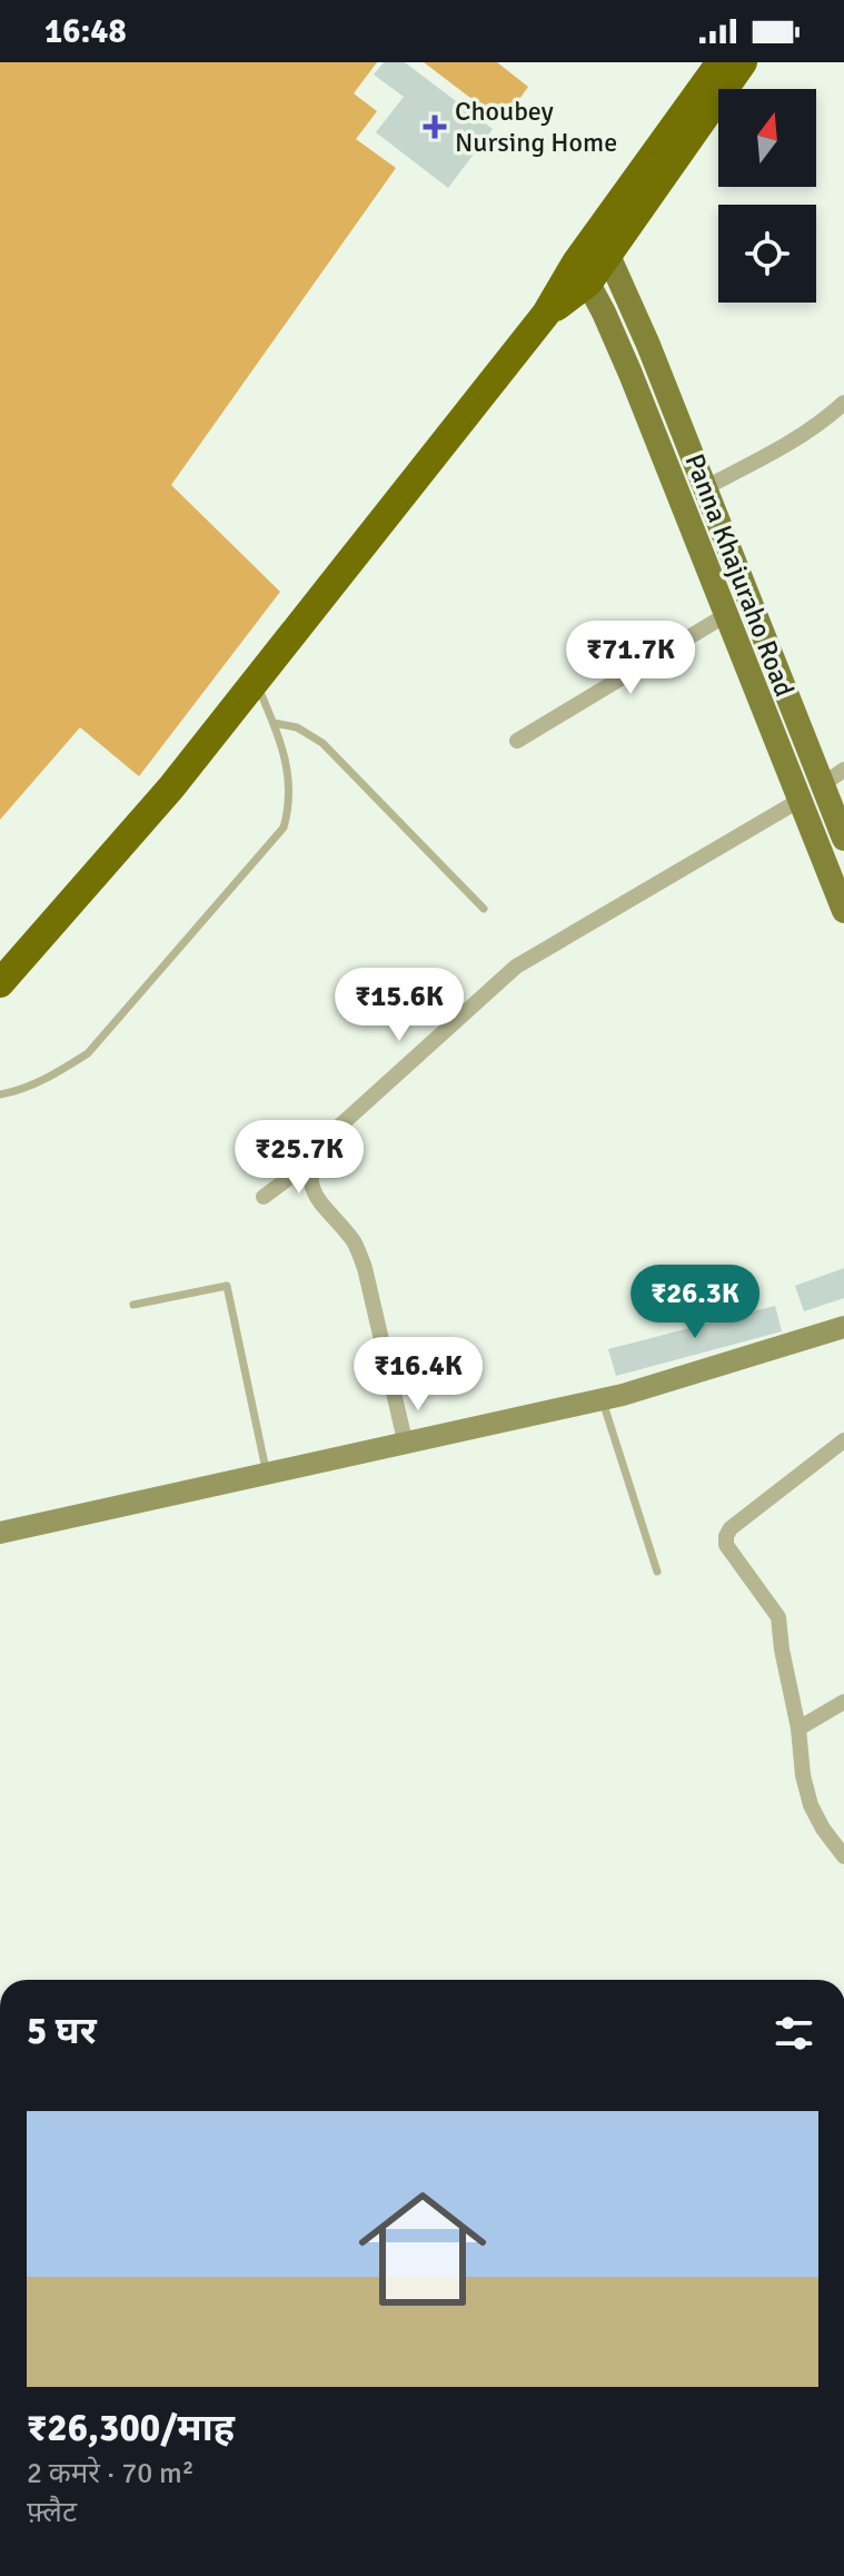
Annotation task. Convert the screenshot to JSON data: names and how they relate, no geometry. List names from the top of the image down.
{
  "streets": {
    "main road": ["Panna Khajuraho Road"]
  },
  "places": {
    "health": ["Choubey Nursing Home"]
  },
  "north": "top",
  "page": {
    "status": "16:48",
    "price": [
      "₹71.7K",
      "₹15.6K",
      "₹25.7K",
      "₹26.3K",
      "₹16.4K"
    ],
    "heading": "5 घर",
    "list": [
      {
        "name": "₹26,300/माह",
        "note": "2 कमरे · 70 m² · फ़्लैट"
      }
    ]
  }
}
